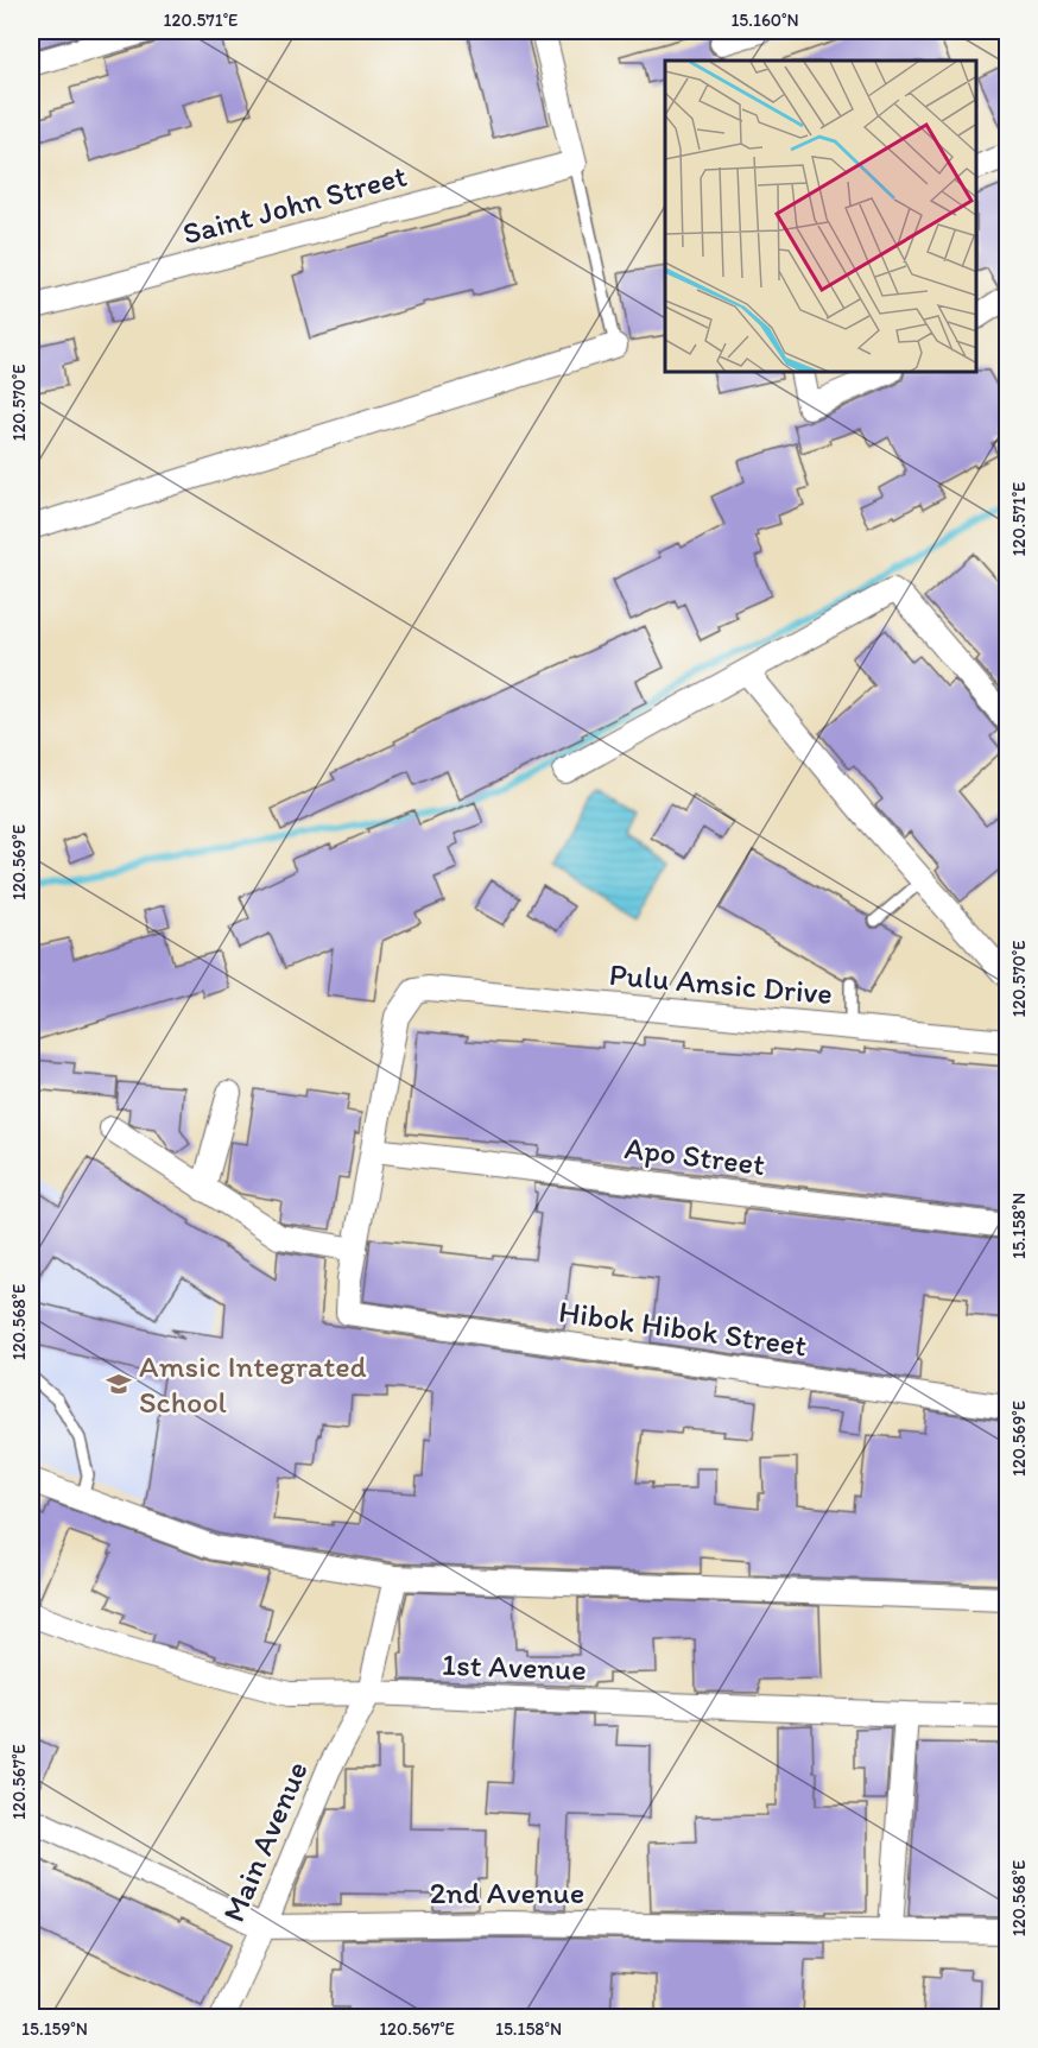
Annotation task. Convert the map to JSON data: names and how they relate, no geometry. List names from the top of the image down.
{
  "streets": {
    "street": [
      "Saint John Street",
      "Pulu Amsic Drive",
      "Apo Street",
      "Hibok Hibok Street",
      "1st Avenue",
      "Main Avenue",
      "2nd Avenue"
    ]
  },
  "crossings": [
    ["Pulu Amsic Drive", "Apo Street"],
    ["1st Avenue", "Main Avenue"],
    ["Main Avenue", "2nd Avenue"]
  ],
  "places": {
    "school or university": ["Amsic Integrated School"]
  },
  "coordinates": [
    "120.571°E",
    "15.160°N",
    "120.570°E",
    "120.569°E",
    "15.158°N",
    "120.568°E",
    "120.567°E",
    "15.159°N"
  ]
}
